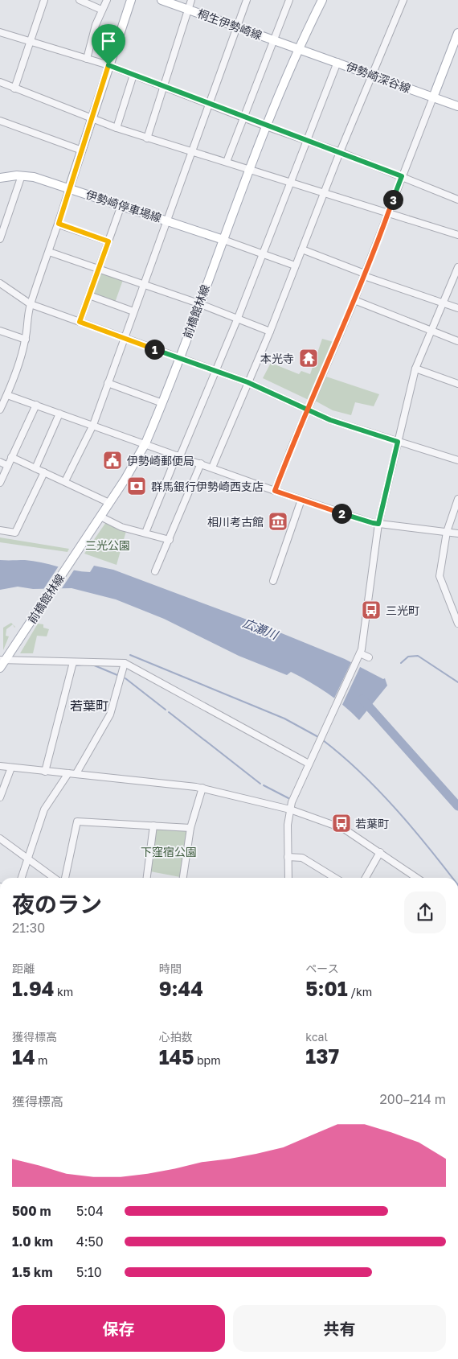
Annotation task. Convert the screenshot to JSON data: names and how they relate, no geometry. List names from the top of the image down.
{
  "streets": {
    "main road": [
      "桐生伊勢崎線",
      "伊勢崎深谷線",
      "伊勢崎停車場線",
      "前橋館林線"
    ]
  },
  "crossings": [
    ["桐生伊勢崎線", "伊勢崎深谷線"],
    ["桐生伊勢崎線", "前橋館林線"],
    ["伊勢崎深谷線", "前橋館林線"],
    ["伊勢崎停車場線", "前橋館林線"]
  ],
  "districts": ["若葉町"],
  "water": ["広瀬川"],
  "parks": ["三光公園", "下窪宿公園"],
  "places": {
    "temple": ["本光寺"],
    "public building": ["伊勢崎郵便局"],
    "bank": ["群馬銀行伊勢崎西支店"],
    "museum": ["相川考古館"],
    "bus stop": ["三光町", "若葉町"]
  },
  "page": {
    "pins": ["3", "1", "2"],
    "heading": ["夜のラン", "21:30"],
    "stats": [
      ["距離", "1.94 km"],
      ["時間", "9:44"],
      ["ペース", "5:01 /km"],
      ["獲得標高", "14 m"],
      ["心拍数", "145 bpm"],
      ["kcal", "137"]
    ],
    "chart": ["獲得標高", "200–214 m"],
    "list": [
      {
        "name": "500 m",
        "note": "5:04"
      },
      {
        "name": "1.0 km",
        "note": "4:50"
      },
      {
        "name": "1.5 km",
        "note": "5:10"
      }
    ],
    "buttons": ["保存", "共有"]
  }
}
